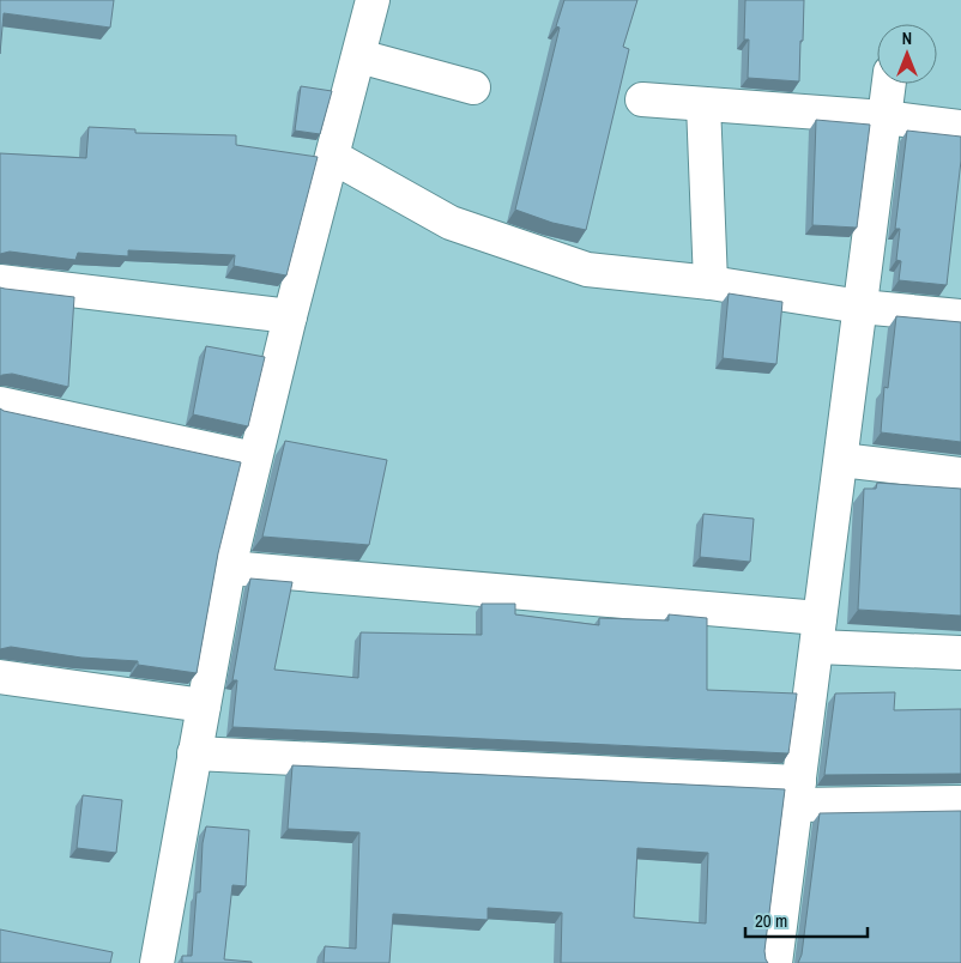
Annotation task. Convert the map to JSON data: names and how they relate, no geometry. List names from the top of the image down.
{
  "scale_bar": "20 m",
  "north": "top"
}
